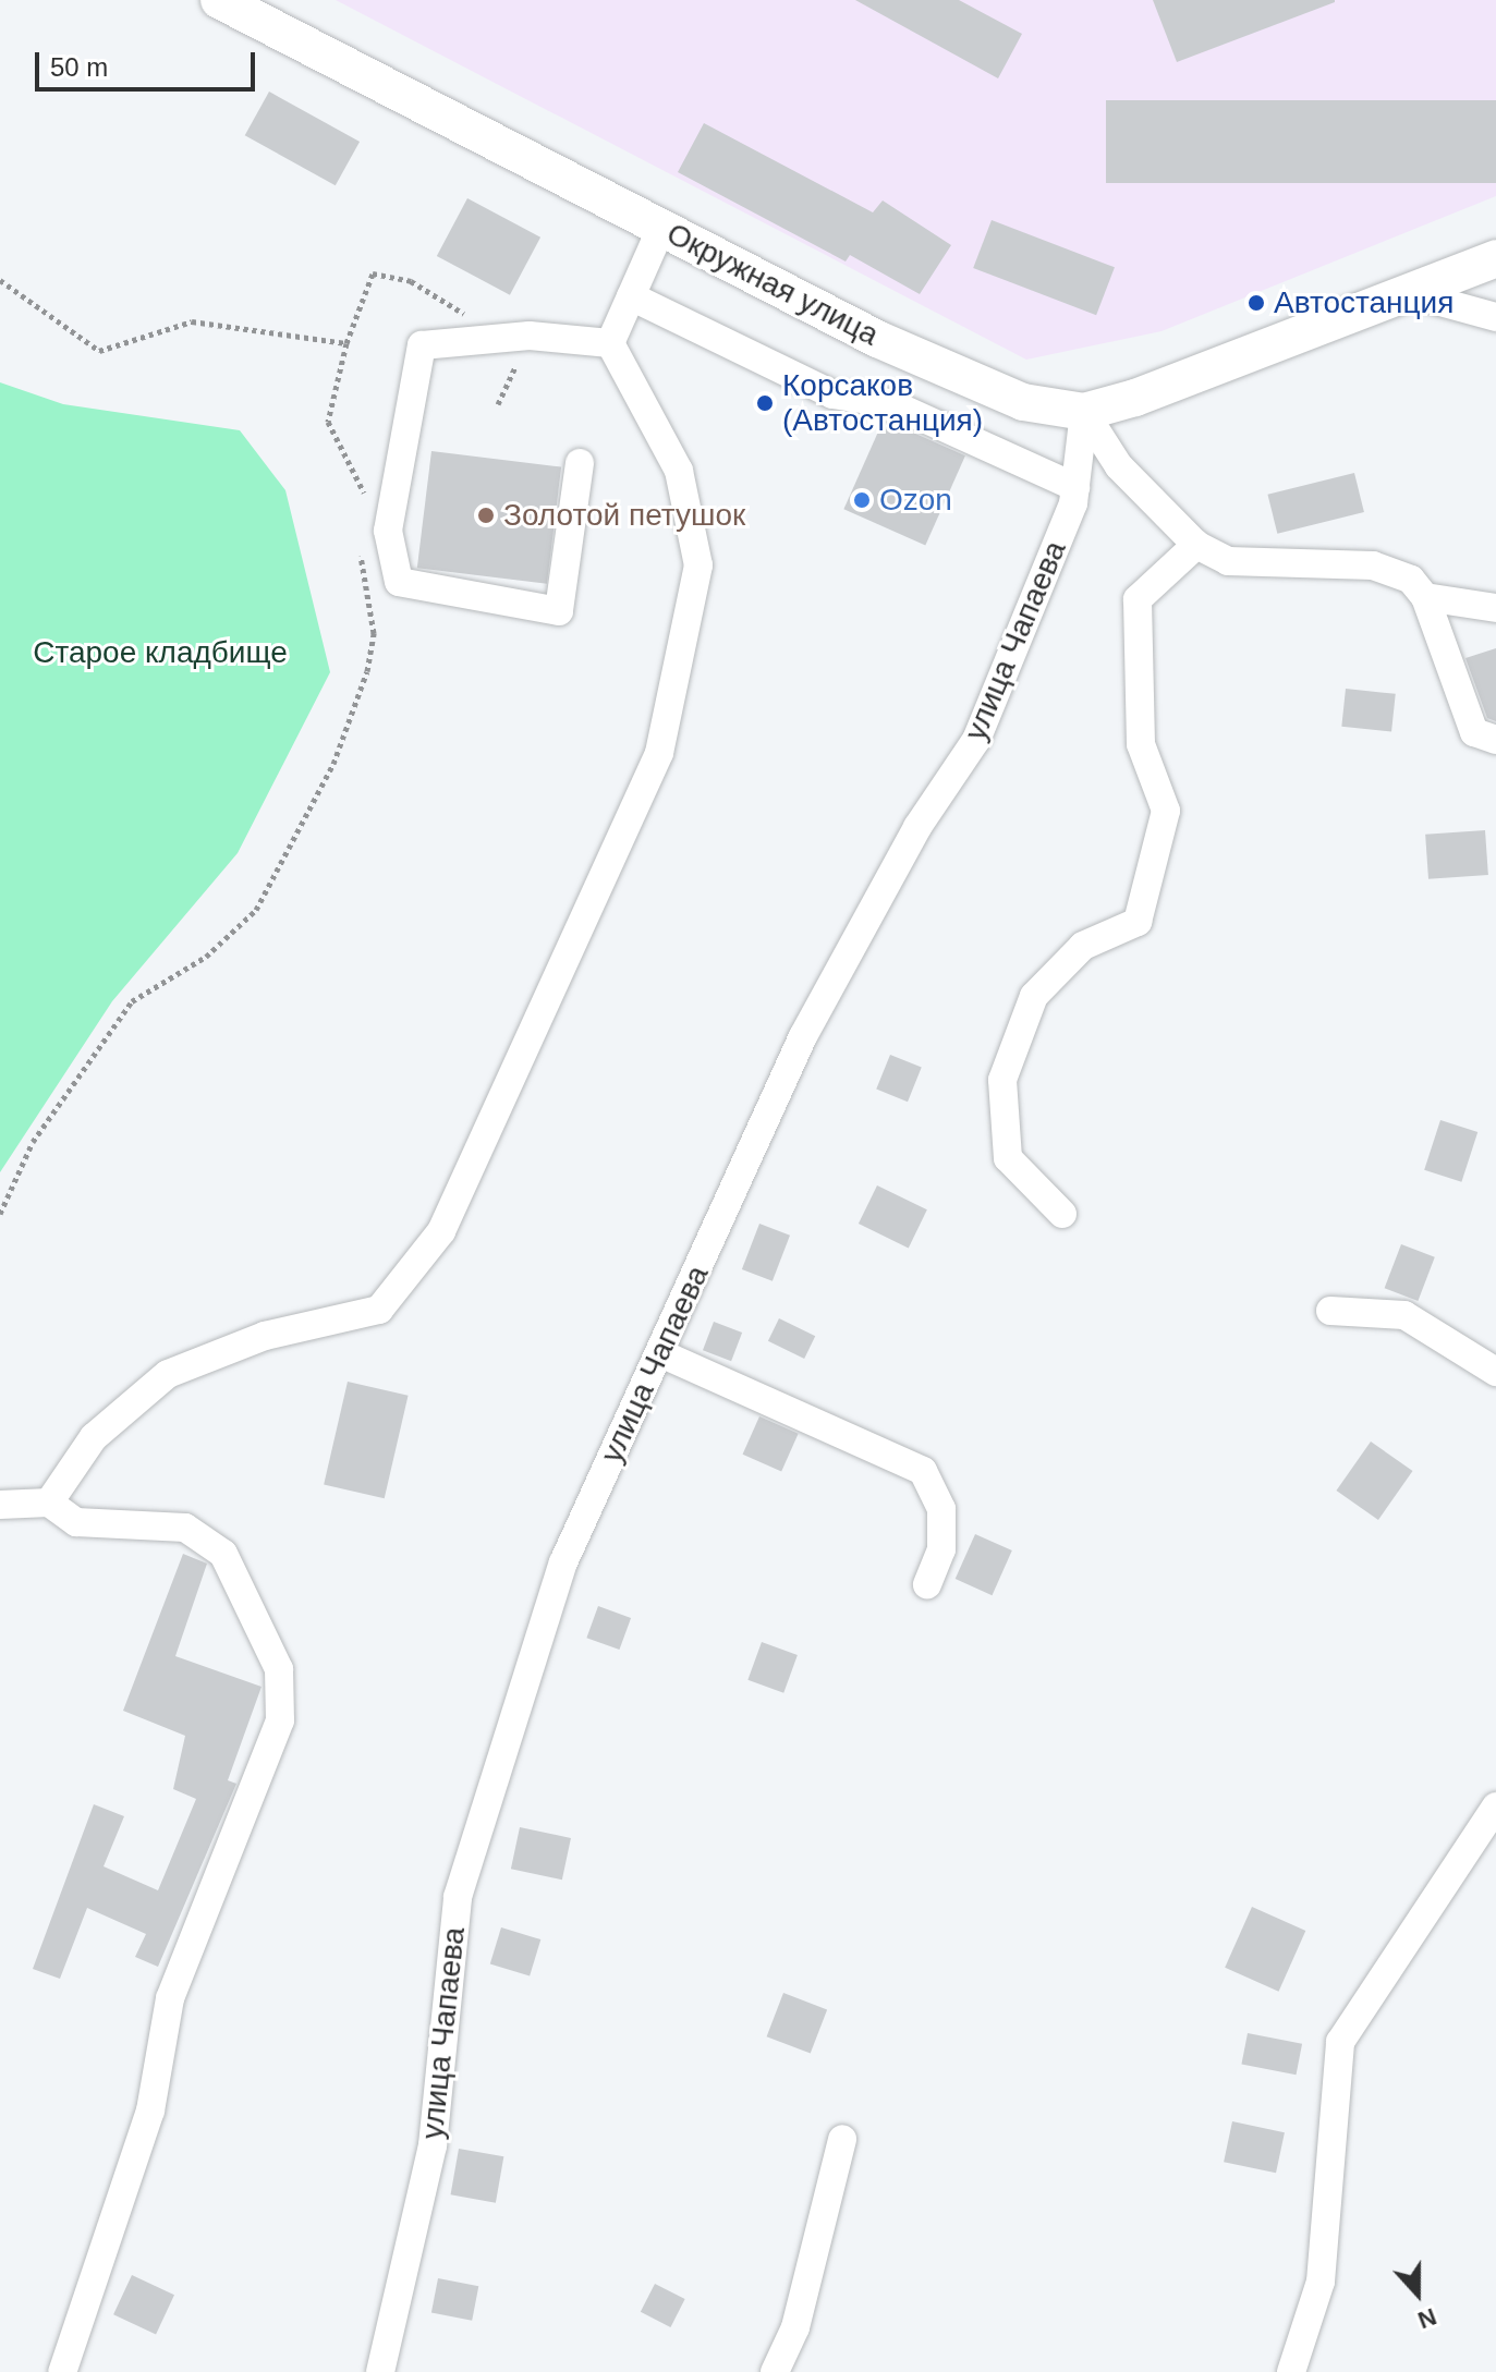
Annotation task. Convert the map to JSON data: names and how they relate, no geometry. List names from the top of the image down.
{
  "streets": {
    "main road": ["Окружная улица"],
    "street": ["улица Чапаева"]
  },
  "crossings": [
    ["Окружная улица", "улица Чапаева"]
  ],
  "parks": ["Старое кладбище"],
  "places": [
    "Автостанция",
    "Корсаков (Автостанция)",
    "Ozon",
    "Золотой петушок"
  ],
  "scale_bar": "50 m",
  "north": "bottom"
}
